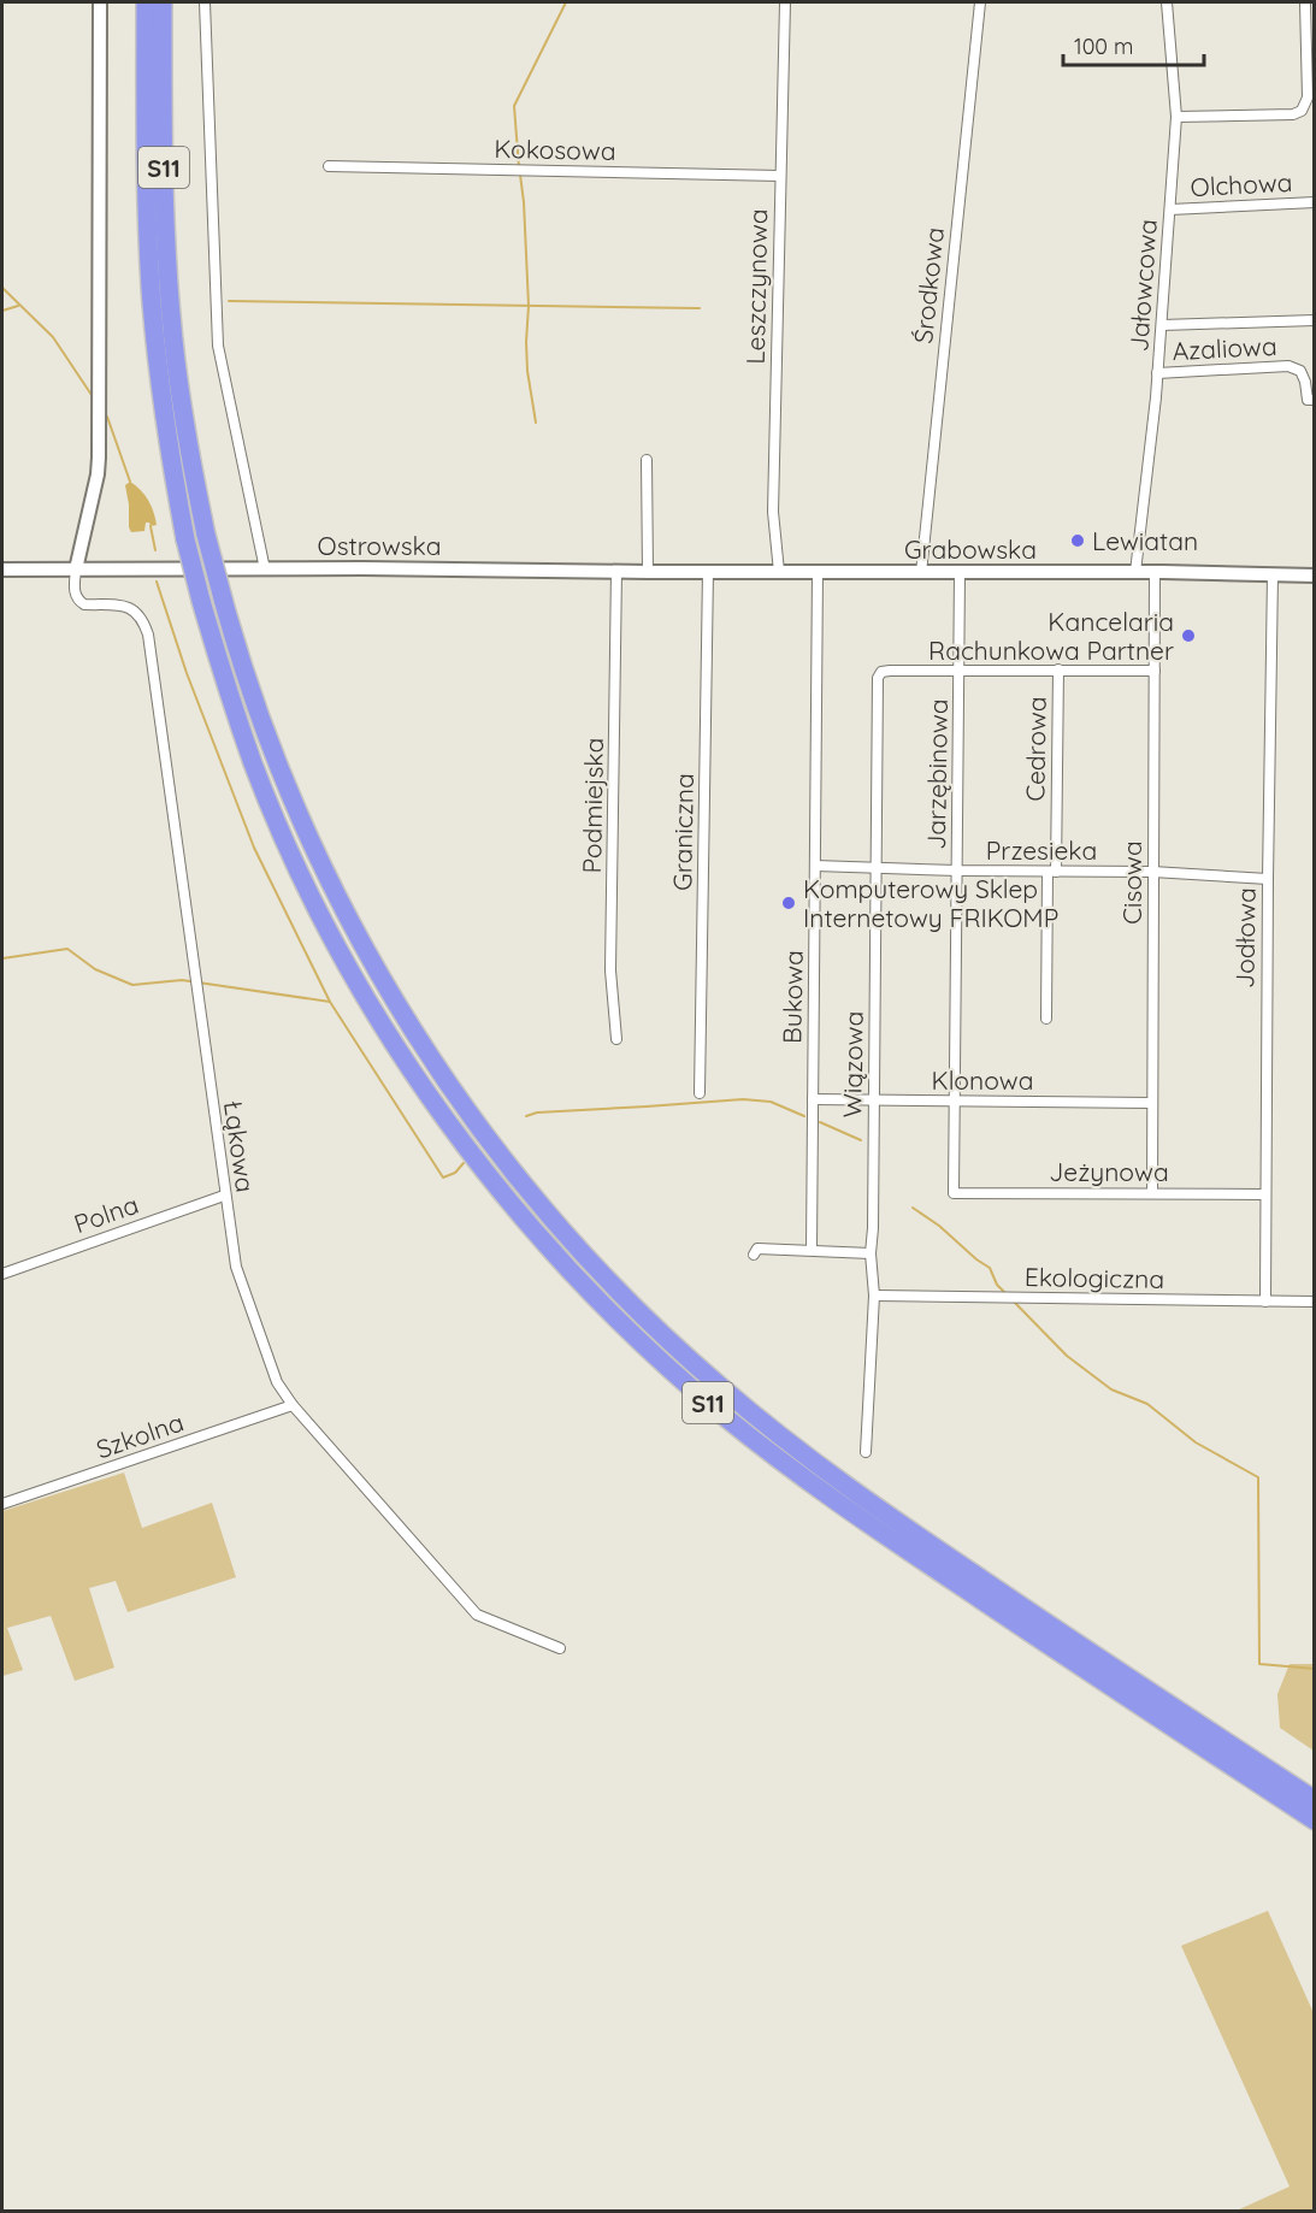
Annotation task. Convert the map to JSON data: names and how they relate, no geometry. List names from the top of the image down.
{
  "streets": {
    "highway": ["S11"],
    "street": [
      "Kokosowa",
      "Olchowa",
      "Środkowa",
      "Jałowcowa",
      "Leszczynowa",
      "Azaliowa",
      "Ostrowska",
      "Grabowska",
      "Cedrowa",
      "Jarzębinowa",
      "Podmiejska",
      "Graniczna",
      "Przesieka",
      "Cisowa",
      "Jodłowa",
      "Bukowa",
      "Wiązowa",
      "Klonowa",
      "Łąkowa",
      "Jeżynowa",
      "Polna",
      "Ekologiczna",
      "Szkolna"
    ]
  },
  "crossings": [
    ["Kokosowa", "Leszczynowa"],
    ["Olchowa", "Jałowcowa"],
    ["Środkowa", "Grabowska"],
    ["Jałowcowa", "Azaliowa"],
    ["Jałowcowa", "Grabowska"],
    ["Leszczynowa", "Grabowska"],
    ["Ostrowska", "Grabowska"],
    ["Ostrowska", "Podmiejska"],
    ["Ostrowska", "Graniczna"],
    ["Ostrowska", "Łąkowa"],
    ["Grabowska", "Jarzębinowa"],
    ["Grabowska", "Cisowa"],
    ["Grabowska", "Jodłowa"],
    ["Grabowska", "Bukowa"],
    ["Cedrowa", "Przesieka"],
    ["Jarzębinowa", "Przesieka"],
    ["Jarzębinowa", "Wiązowa"],
    ["Jarzębinowa", "Klonowa"],
    ["Jarzębinowa", "Jeżynowa"],
    ["Przesieka", "Cisowa"],
    ["Przesieka", "Jodłowa"],
    ["Przesieka", "Bukowa"],
    ["Przesieka", "Wiązowa"],
    ["Cisowa", "Klonowa"],
    ["Cisowa", "Jeżynowa"],
    ["Jodłowa", "Jeżynowa"],
    ["Jodłowa", "Ekologiczna"],
    ["Bukowa", "Klonowa"],
    ["Wiązowa", "Klonowa"],
    ["Wiązowa", "Ekologiczna"],
    ["Łąkowa", "Polna"],
    ["Łąkowa", "Szkolna"]
  ],
  "places": ["Lewiatan", "Kancelaria Rachunkowa Partner", "Komputerowy Sklep Internetowy FRIKOMP"],
  "scale_bar": "100 m"
}
